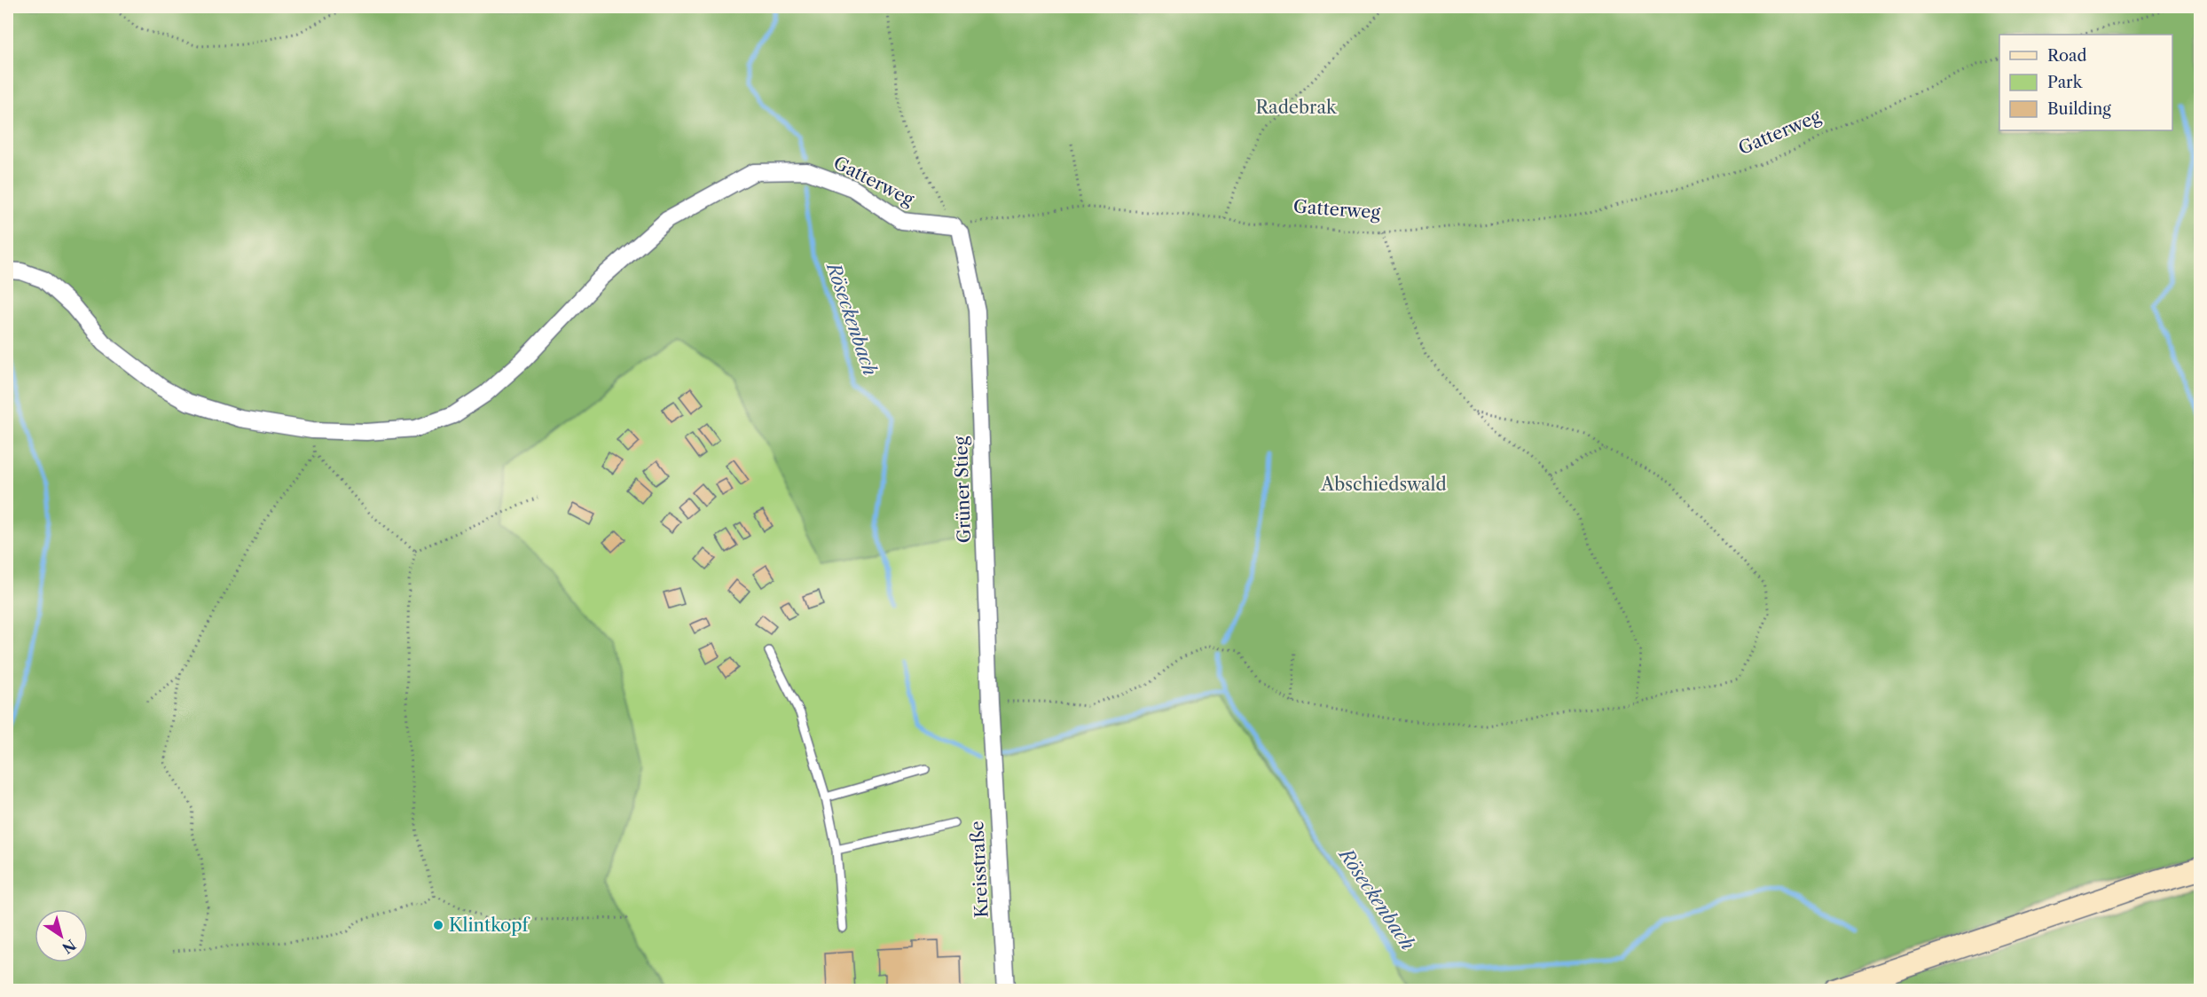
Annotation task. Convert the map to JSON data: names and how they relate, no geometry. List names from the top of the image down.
{
  "streets": {
    "street": ["Gatterweg", "Grüner Stieg", "Kreisstraße"]
  },
  "crossings": [
    ["Gatterweg", "Grüner Stieg"],
    ["Grüner Stieg", "Kreisstraße"]
  ],
  "water": ["Röseckenbach"],
  "parks": ["Radebrak", "Abschiedswald"],
  "places": ["Klintkopf"],
  "legend": ["Road", "Park", "Building"],
  "north": "bottom right"
}
